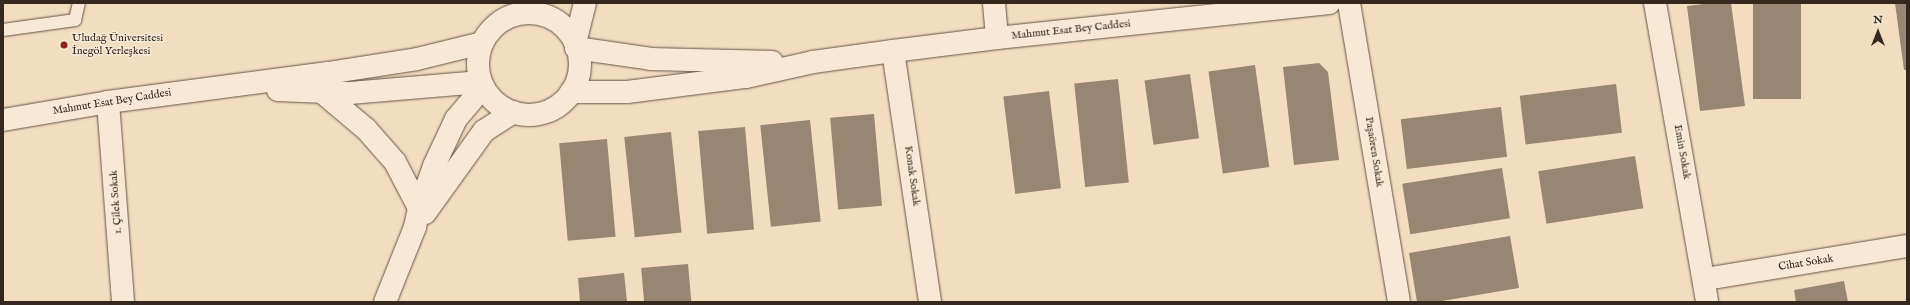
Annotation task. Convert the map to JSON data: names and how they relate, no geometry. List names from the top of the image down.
{
  "streets": {
    "main road": [
      "Mahmut Esat Bey Caddesi",
      "Paşaören Sokak",
      "Emin Sokak",
      "Konak Sokak",
      "1. Çilek Sokak",
      "Cihat Sokak"
    ]
  },
  "crossings": [
    ["Mahmut Esat Bey Caddesi", "Konak Sokak"],
    ["Mahmut Esat Bey Caddesi", "1. Çilek Sokak"],
    ["Emin Sokak", "Cihat Sokak"]
  ],
  "places": ["Uludağ Üniversitesi İnegöl Yerleşkesi"],
  "north": "top"
}
